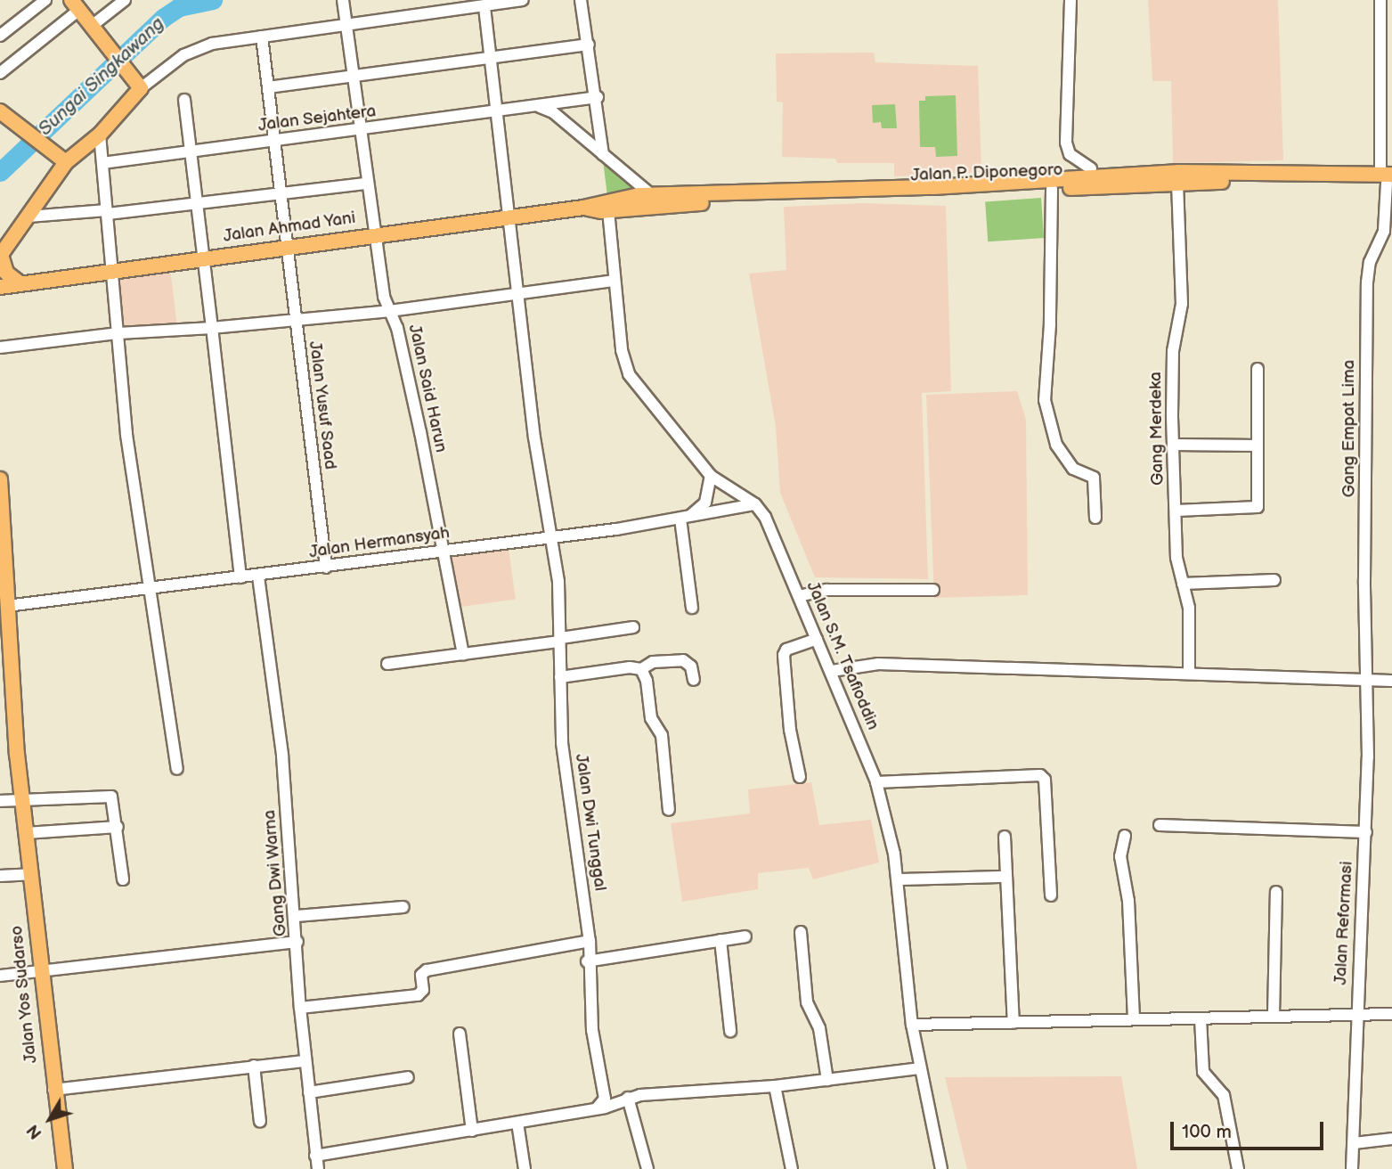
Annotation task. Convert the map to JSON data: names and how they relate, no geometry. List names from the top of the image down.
{
  "streets": {
    "main road": ["Jalan P. Diponegoro", "Jalan Ahmad Yani", "Jalan Yos Sudarso"],
    "street": [
      "Jalan Sejahtera",
      "Jalan Said Harun",
      "Jalan Yusuf Saad",
      "Gang Merdeka",
      "Gang Empat Lima",
      "Jalan Hermansyah",
      "Jalan S.M. Tsafioddin",
      "Jalan Dwi Tunggal",
      "Gang Dwi Warna",
      "Jalan Reformasi"
    ]
  },
  "crossings": [
    ["Jalan Sejahtera", "Jalan Said Harun"],
    ["Jalan Sejahtera", "Jalan Yusuf Saad"],
    ["Jalan Sejahtera", "Jalan Dwi Tunggal"],
    ["Jalan P. Diponegoro", "Jalan Ahmad Yani"],
    ["Jalan P. Diponegoro", "Gang Merdeka"],
    ["Jalan P. Diponegoro", "Gang Empat Lima"],
    ["Jalan P. Diponegoro", "Jalan S.M. Tsafioddin"],
    ["Jalan Ahmad Yani", "Jalan Said Harun"],
    ["Jalan Ahmad Yani", "Jalan Yusuf Saad"],
    ["Jalan Ahmad Yani", "Jalan Dwi Tunggal"],
    ["Jalan Said Harun", "Jalan Hermansyah"],
    ["Jalan Yusuf Saad", "Jalan Hermansyah"],
    ["Gang Empat Lima", "Jalan Reformasi"],
    ["Jalan Hermansyah", "Jalan S.M. Tsafioddin"],
    ["Jalan Hermansyah", "Jalan Dwi Tunggal"],
    ["Jalan Hermansyah", "Gang Dwi Warna"],
    ["Jalan Hermansyah", "Jalan Yos Sudarso"]
  ],
  "water": ["Sungai Singkawang"],
  "scale_bar": "100 m",
  "north": "bottom left"
}
